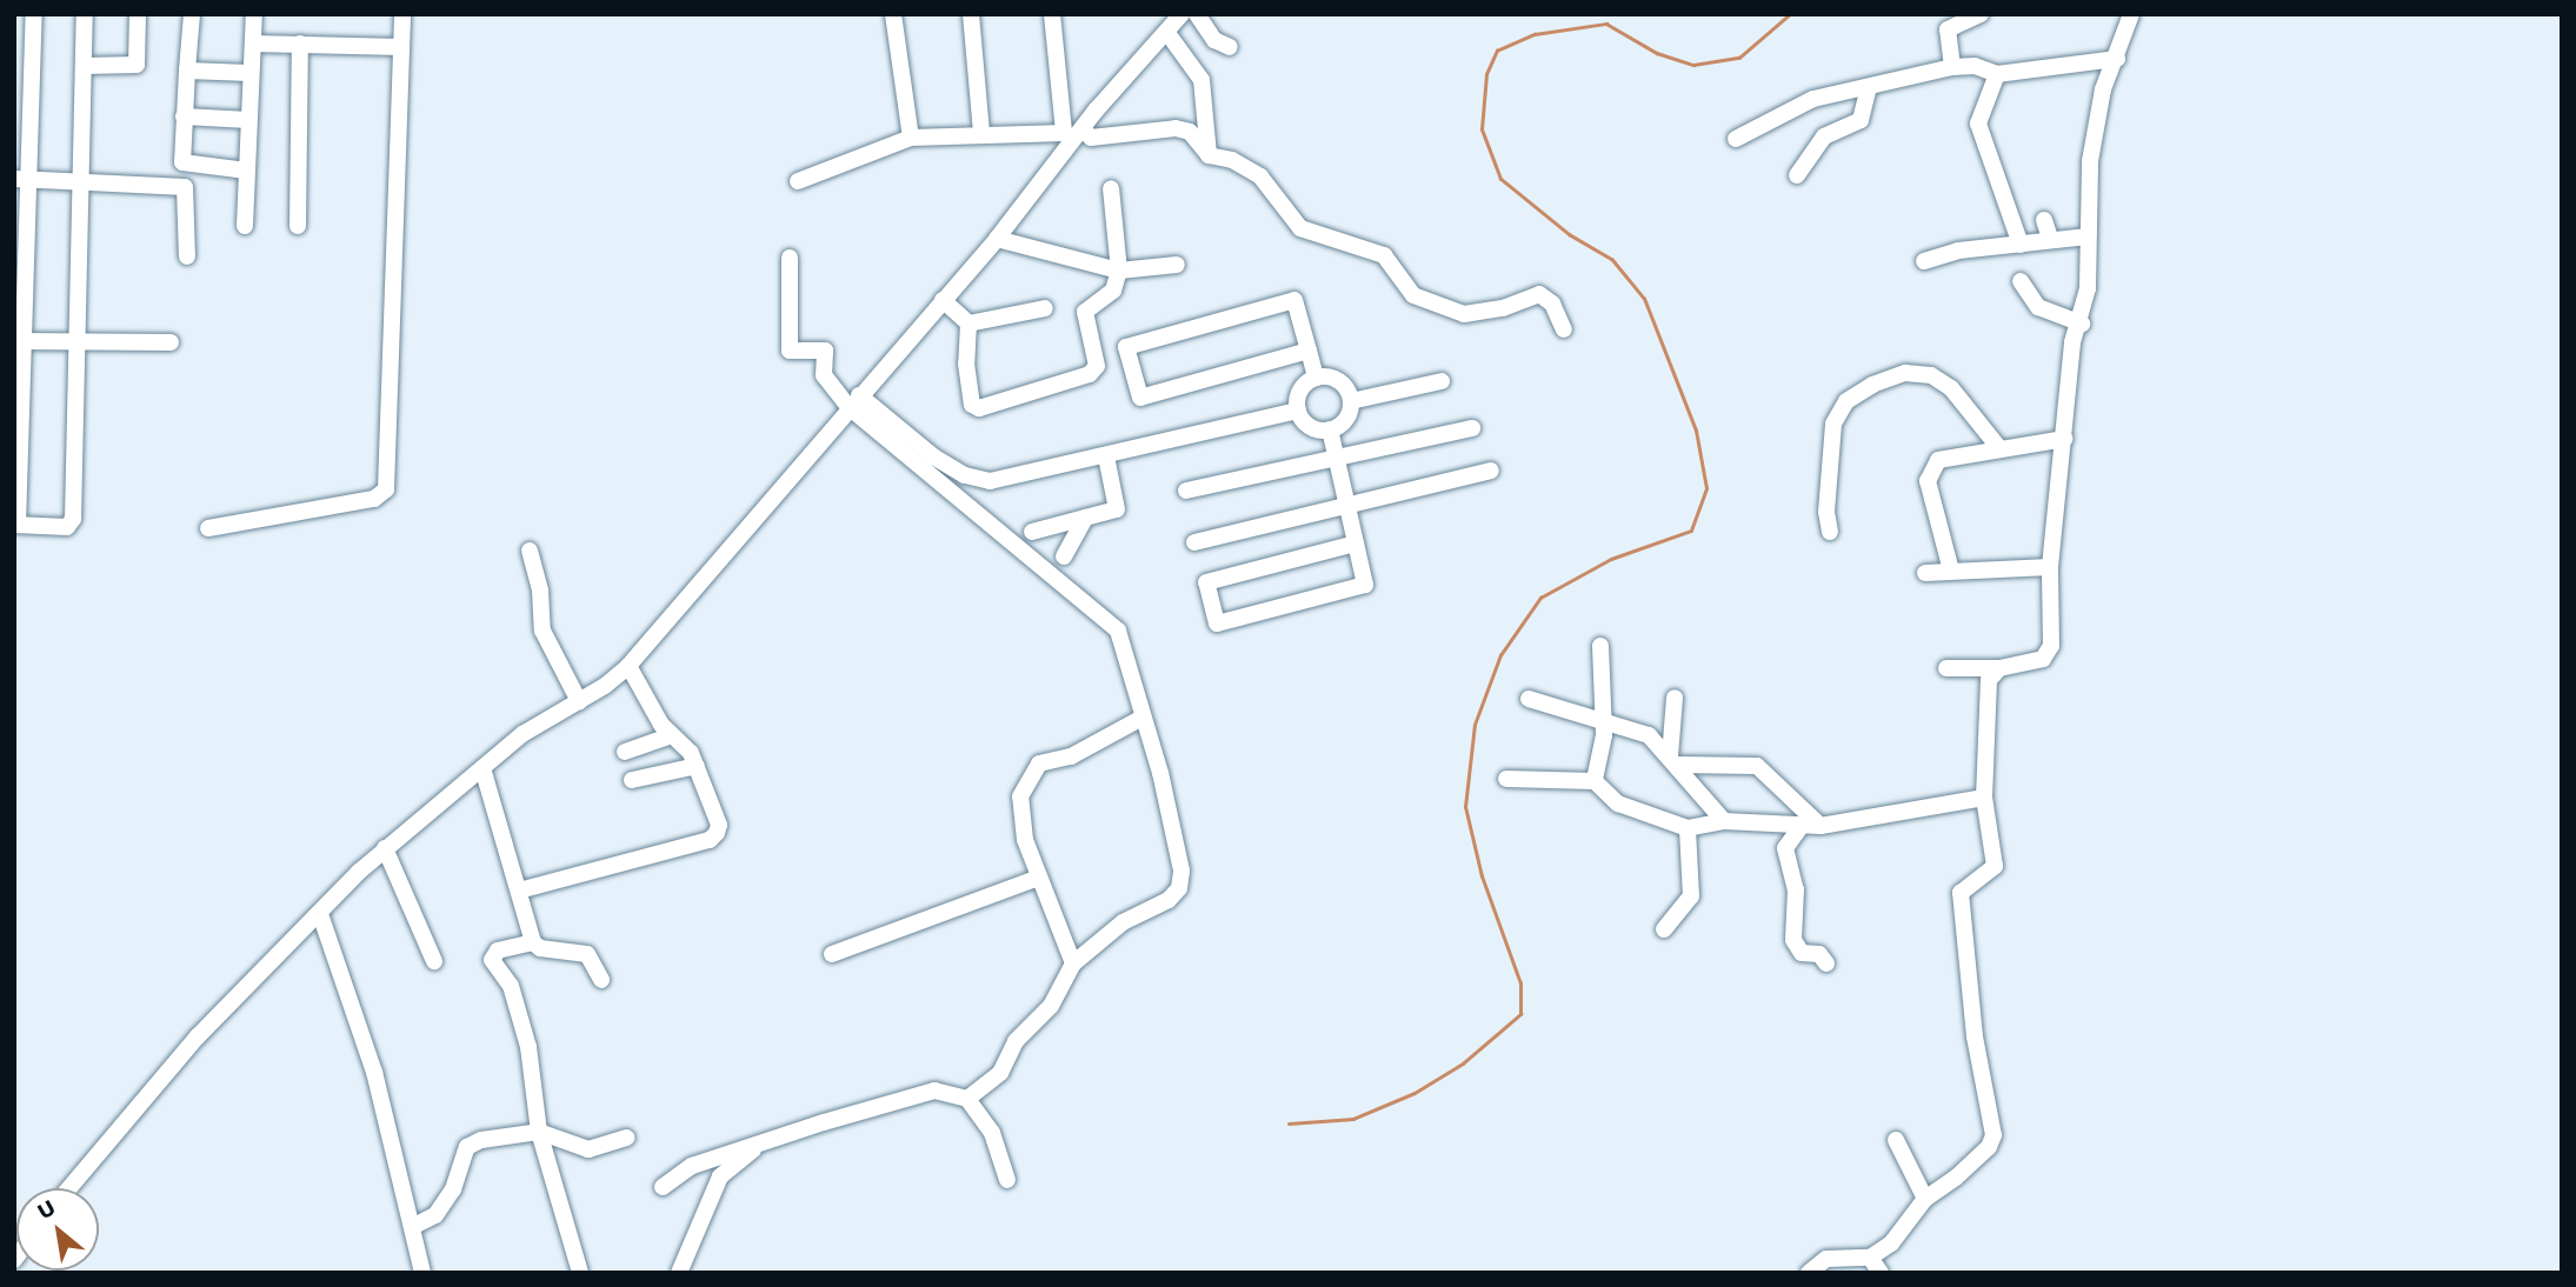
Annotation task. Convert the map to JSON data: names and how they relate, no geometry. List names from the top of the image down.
{
  "north": "top left"
}
